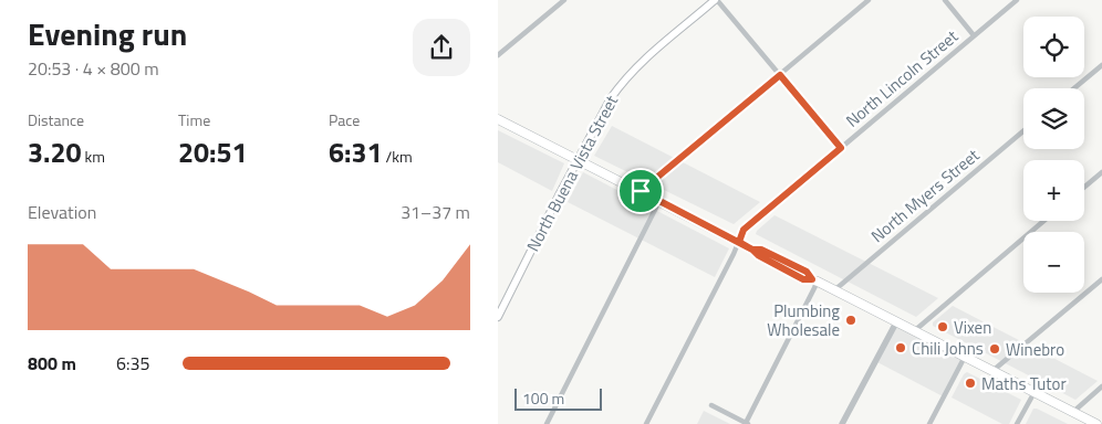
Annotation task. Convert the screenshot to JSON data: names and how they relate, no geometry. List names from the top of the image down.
{
  "streets": {
    "main road": ["North Buena Vista Street"],
    "street": ["North Lincoln Street", "North Myers Street"]
  },
  "places": [
    "Plumbing Wholesale",
    "Vixen",
    "Chili Johns",
    "Winebro",
    "Maths Tutor"
  ],
  "scale_bar": "100 m",
  "page": {
    "heading": ["Evening run", "20:53 · 4 × 800 m"],
    "map_buttons": ["+", "−"],
    "stats": [
      ["Distance", "3.20 km"],
      ["Time", "20:51"],
      ["Pace", "6:31 /km"]
    ],
    "chart": ["Elevation", "31–37 m"],
    "list": [
      {
        "name": "800 m",
        "note": "6:35"
      }
    ],
    "scale": "100 m"
  }
}
